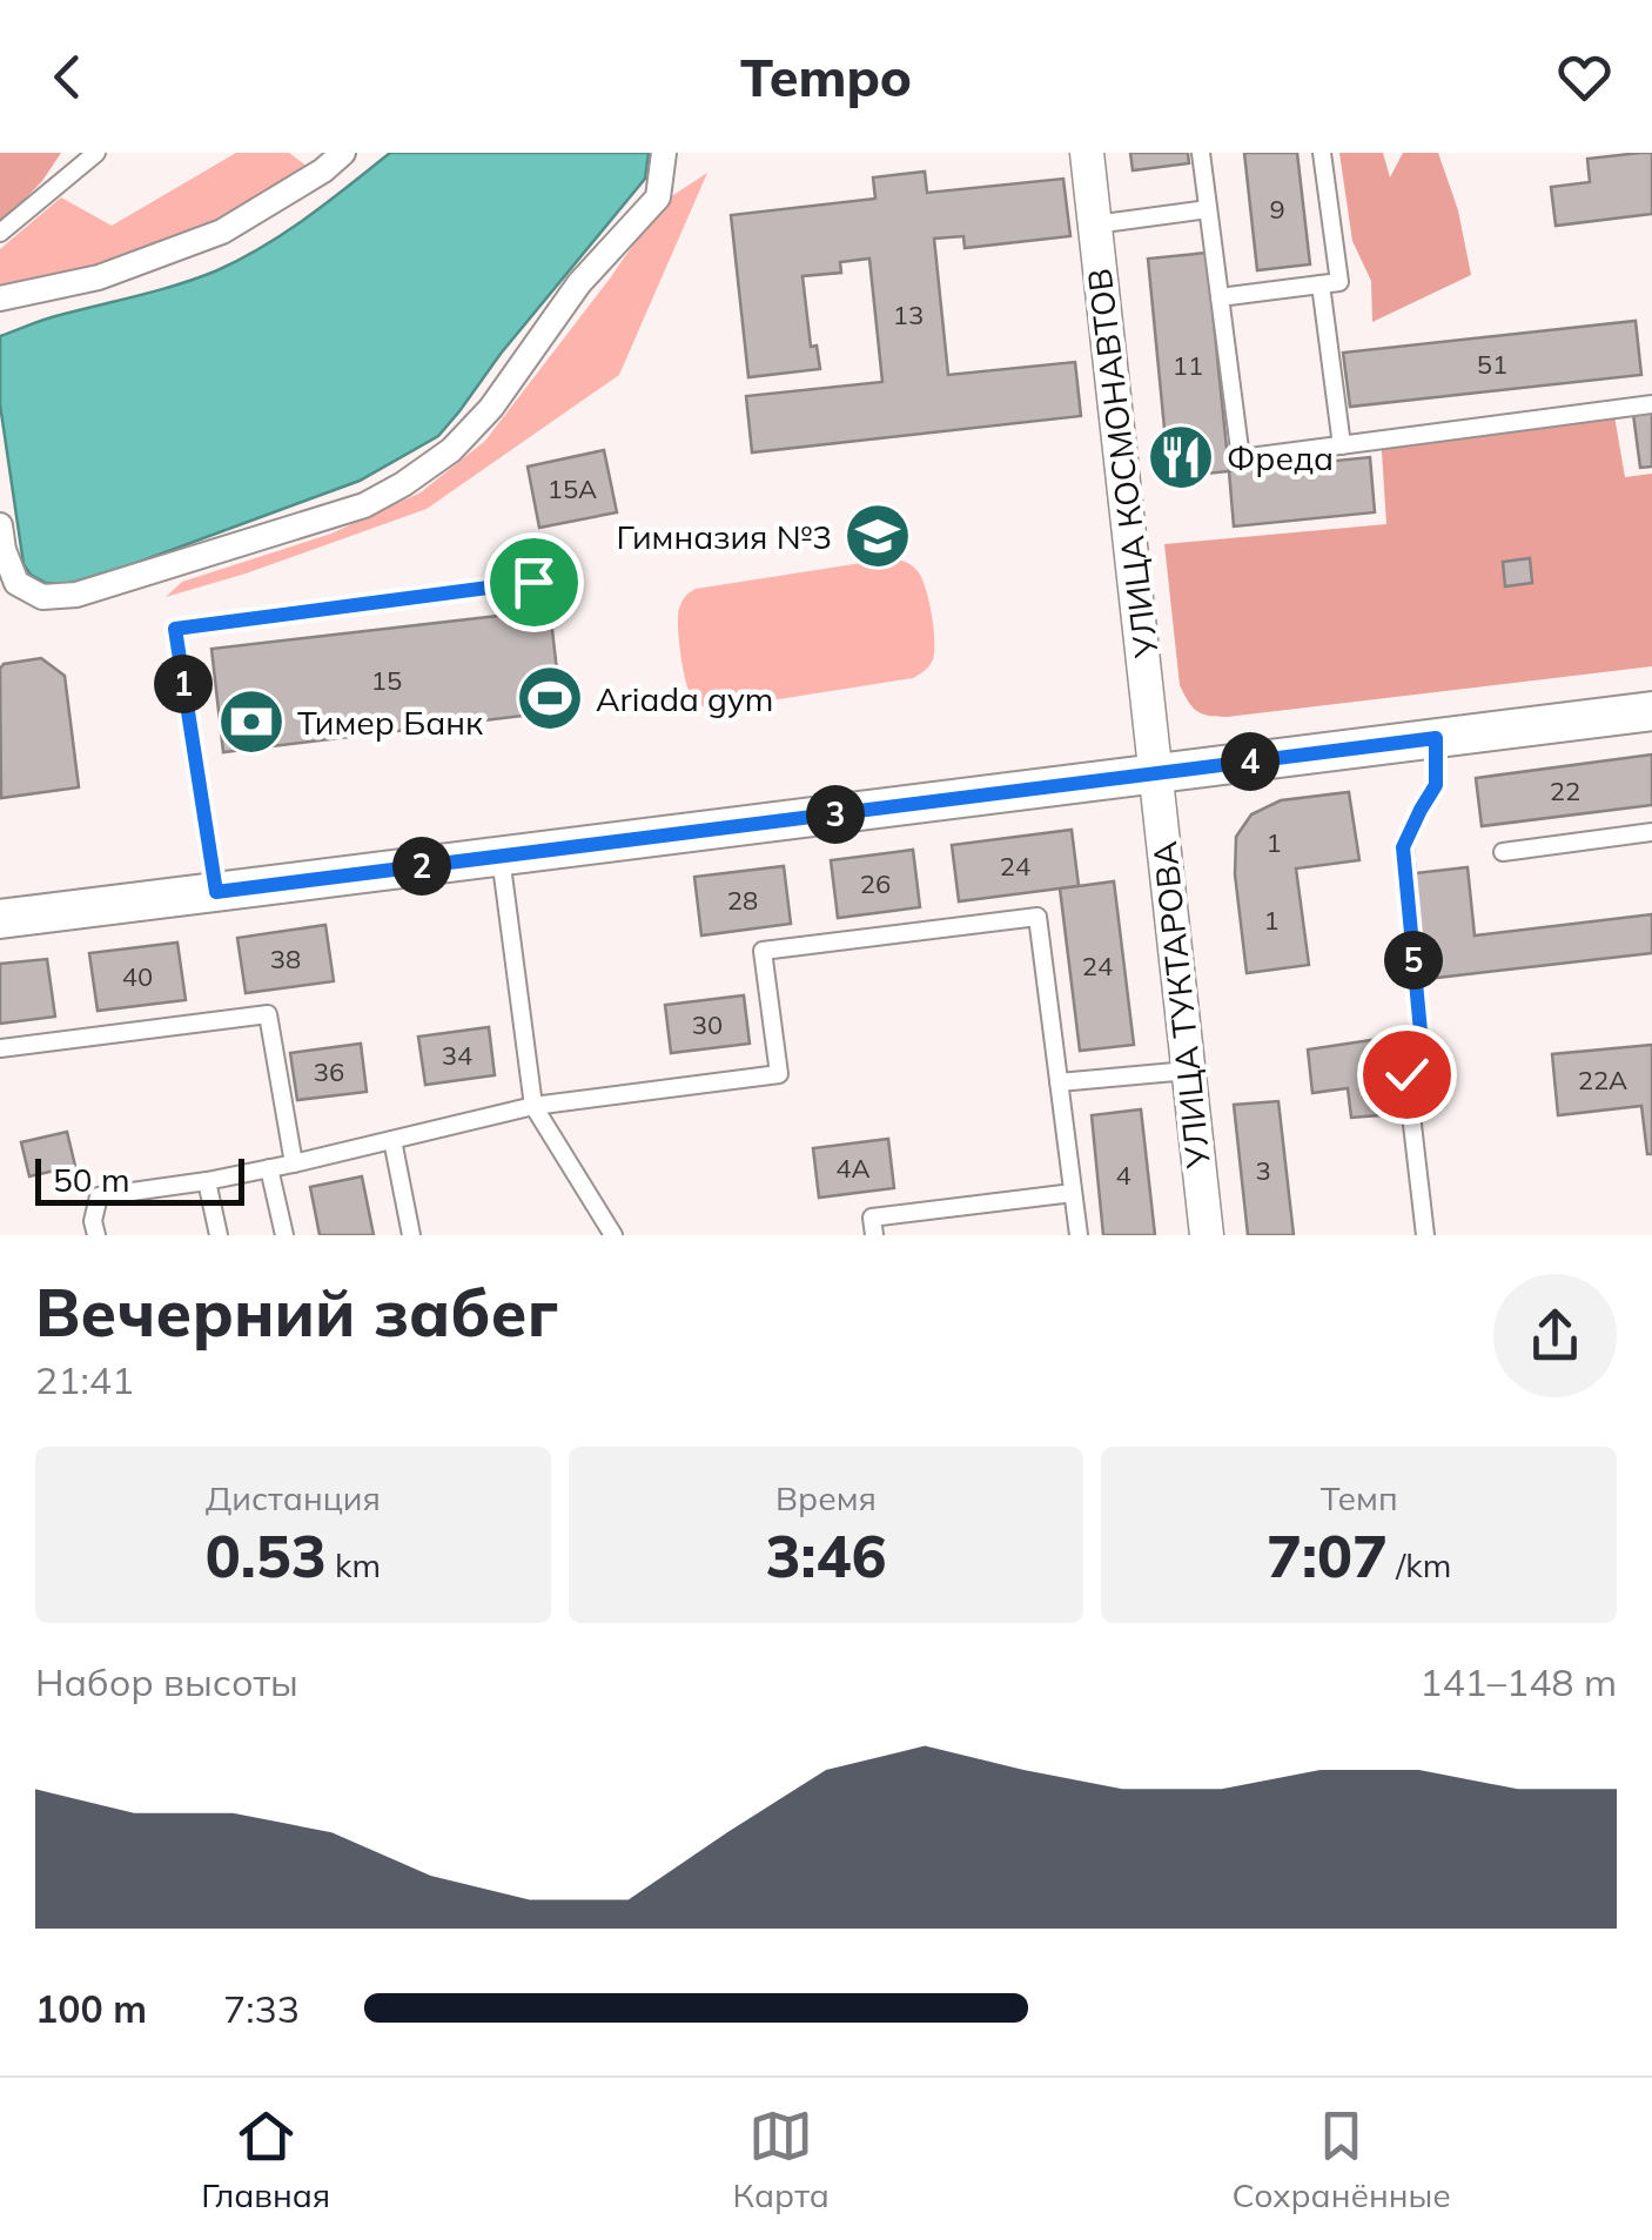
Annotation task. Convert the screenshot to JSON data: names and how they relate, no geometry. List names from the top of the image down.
{
  "streets": {
    "street": ["УЛИЦА КОСМОНАВТОВ", "УЛИЦА ТУКТАРОВА"]
  },
  "crossings": [
    ["УЛИЦА КОСМОНАВТОВ", "УЛИЦА ТУКТАРОВА"]
  ],
  "places": {
    "restaurant": ["Фреда"],
    "school or university": ["Гимназия №3"],
    "sports": ["Ariada gym"],
    "bank": ["Тимер Банк"]
  },
  "house_numbers": [
    "9",
    "13",
    "51",
    "11",
    "15А",
    "15",
    "22",
    "1",
    "24",
    "26",
    "28",
    "1",
    "38",
    "24",
    "40",
    "30",
    "34",
    "36",
    "22А",
    "4А",
    "3",
    "4"
  ],
  "scale_bar": "50 m",
  "page": {
    "header": "Tempo",
    "pins": [
      "1",
      "4",
      "3",
      "2",
      "5"
    ],
    "scale": "50 m",
    "heading": ["Вечерний забег", "21:41"],
    "stats": [
      ["Дистанция", "0.53 km"],
      ["Время", "3:46"],
      ["Темп", "7:07 /km"]
    ],
    "chart": ["Набор высоты", "141–148 m"],
    "list": [
      {
        "name": "100 m",
        "note": "7:33"
      }
    ],
    "tabs": ["Главная", "Карта", "Сохранённые"]
  }
}
